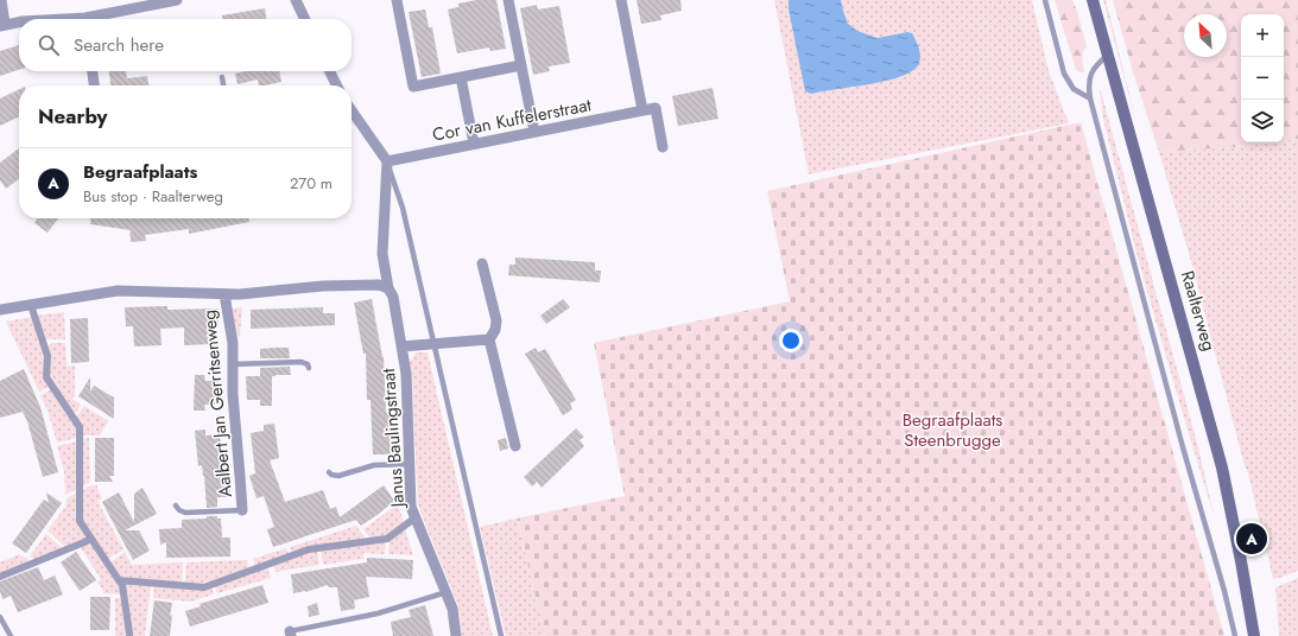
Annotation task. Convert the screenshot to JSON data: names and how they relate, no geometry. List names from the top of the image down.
{
  "streets": {
    "main road": ["Raalterweg"],
    "street": ["Cor van Kuffelerstraat", "Aalbert Jan Gerritsenweg", "Janus Baulingstraat"]
  },
  "crossings": [
    ["Cor van Kuffelerstraat", "Janus Baulingstraat"]
  ],
  "parks": ["Begraafplaats Steenbrugge"],
  "north": "top left",
  "page": {
    "map_buttons": ["+", "−"],
    "search": "Search here",
    "heading": "Nearby",
    "list": [
      {
        "mark": "A",
        "name": "Begraafplaats",
        "note": "Bus stop · Raalterweg",
        "value": "270 m"
      }
    ],
    "pins": "A"
  }
}
